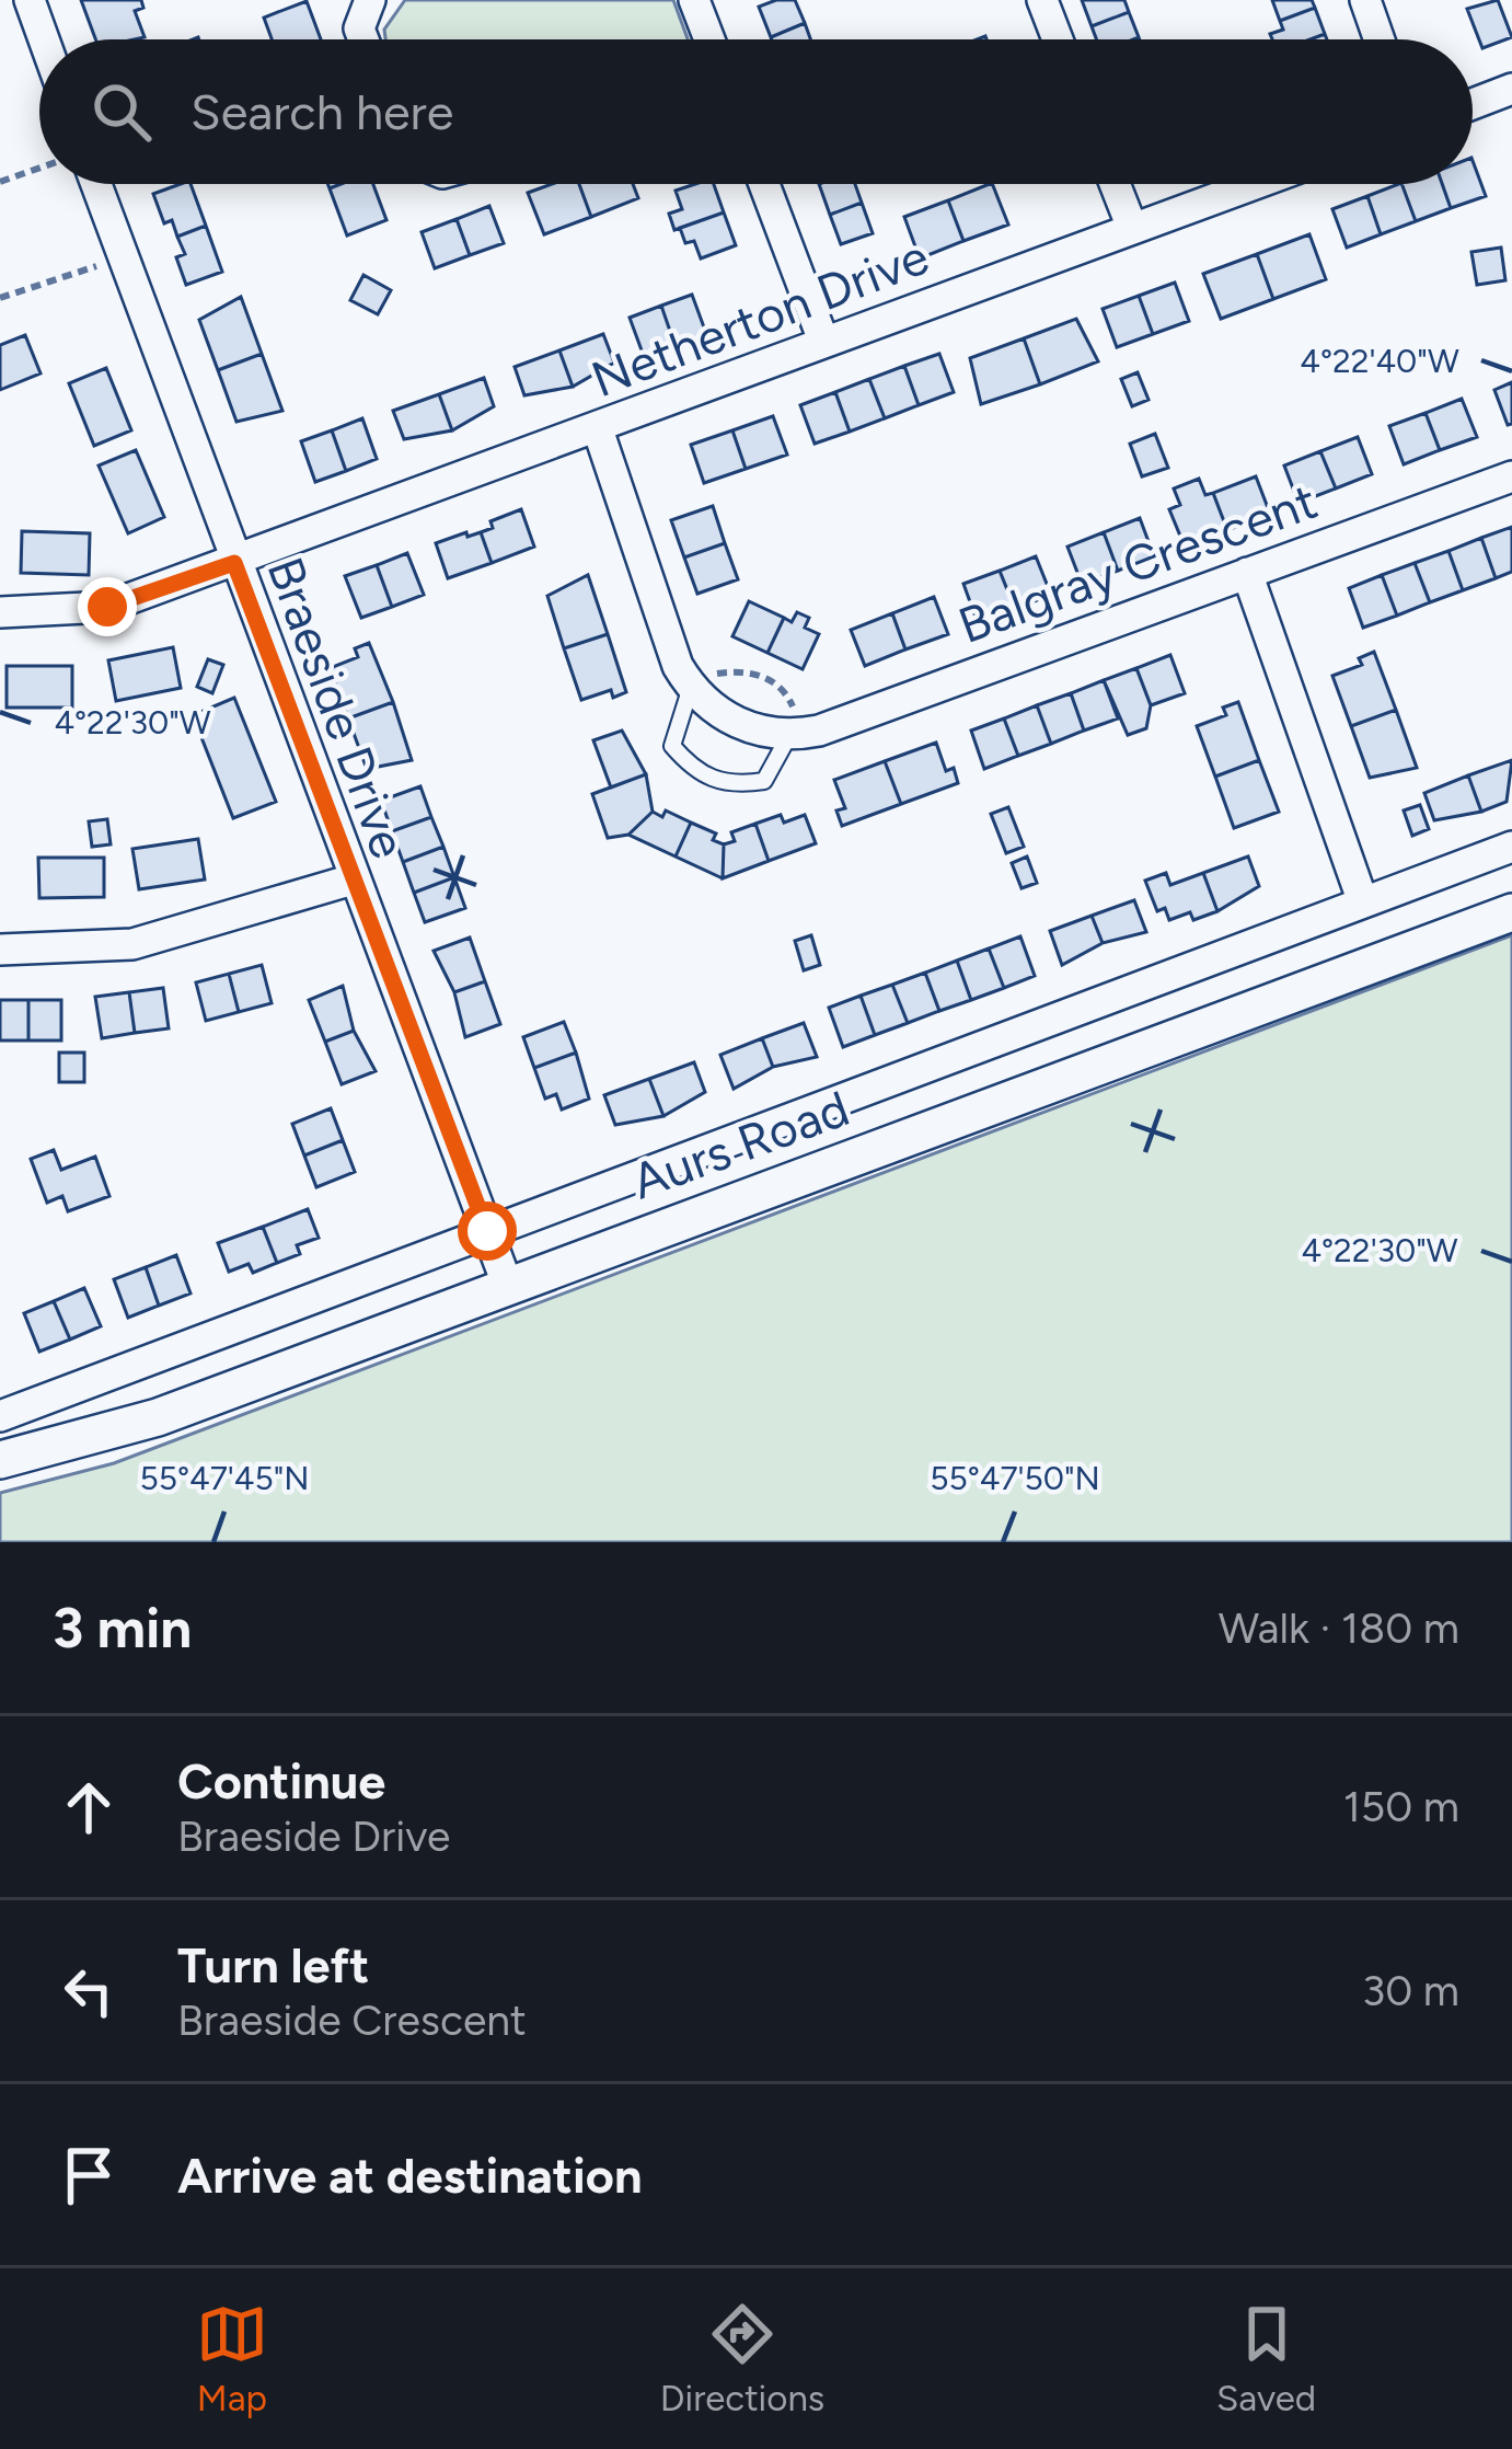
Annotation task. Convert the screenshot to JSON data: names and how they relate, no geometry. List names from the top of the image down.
{
  "streets": {
    "street": [
      "Netherton Drive",
      "Balgray Crescent",
      "Braeside Drive",
      "Aurs Road"
    ]
  },
  "crossings": [
    ["Netherton Drive", "Braeside Drive"],
    ["Braeside Drive", "Aurs Road"]
  ],
  "page": {
    "search": "Search here",
    "heading": ["3 min", "Walk · 180 m"],
    "list": [
      ["Continue", "Braeside Drive", "150 m"],
      ["Turn left", "Braeside Crescent", "30 m"],
      "Arrive at destination"
    ],
    "nav": ["Map", "Directions", "Saved"]
  },
  "coordinates": [
    "4°22'40\"W",
    "4°22'30\"W",
    "55°47'45\"N",
    "55°47'50\"N"
  ]
}
